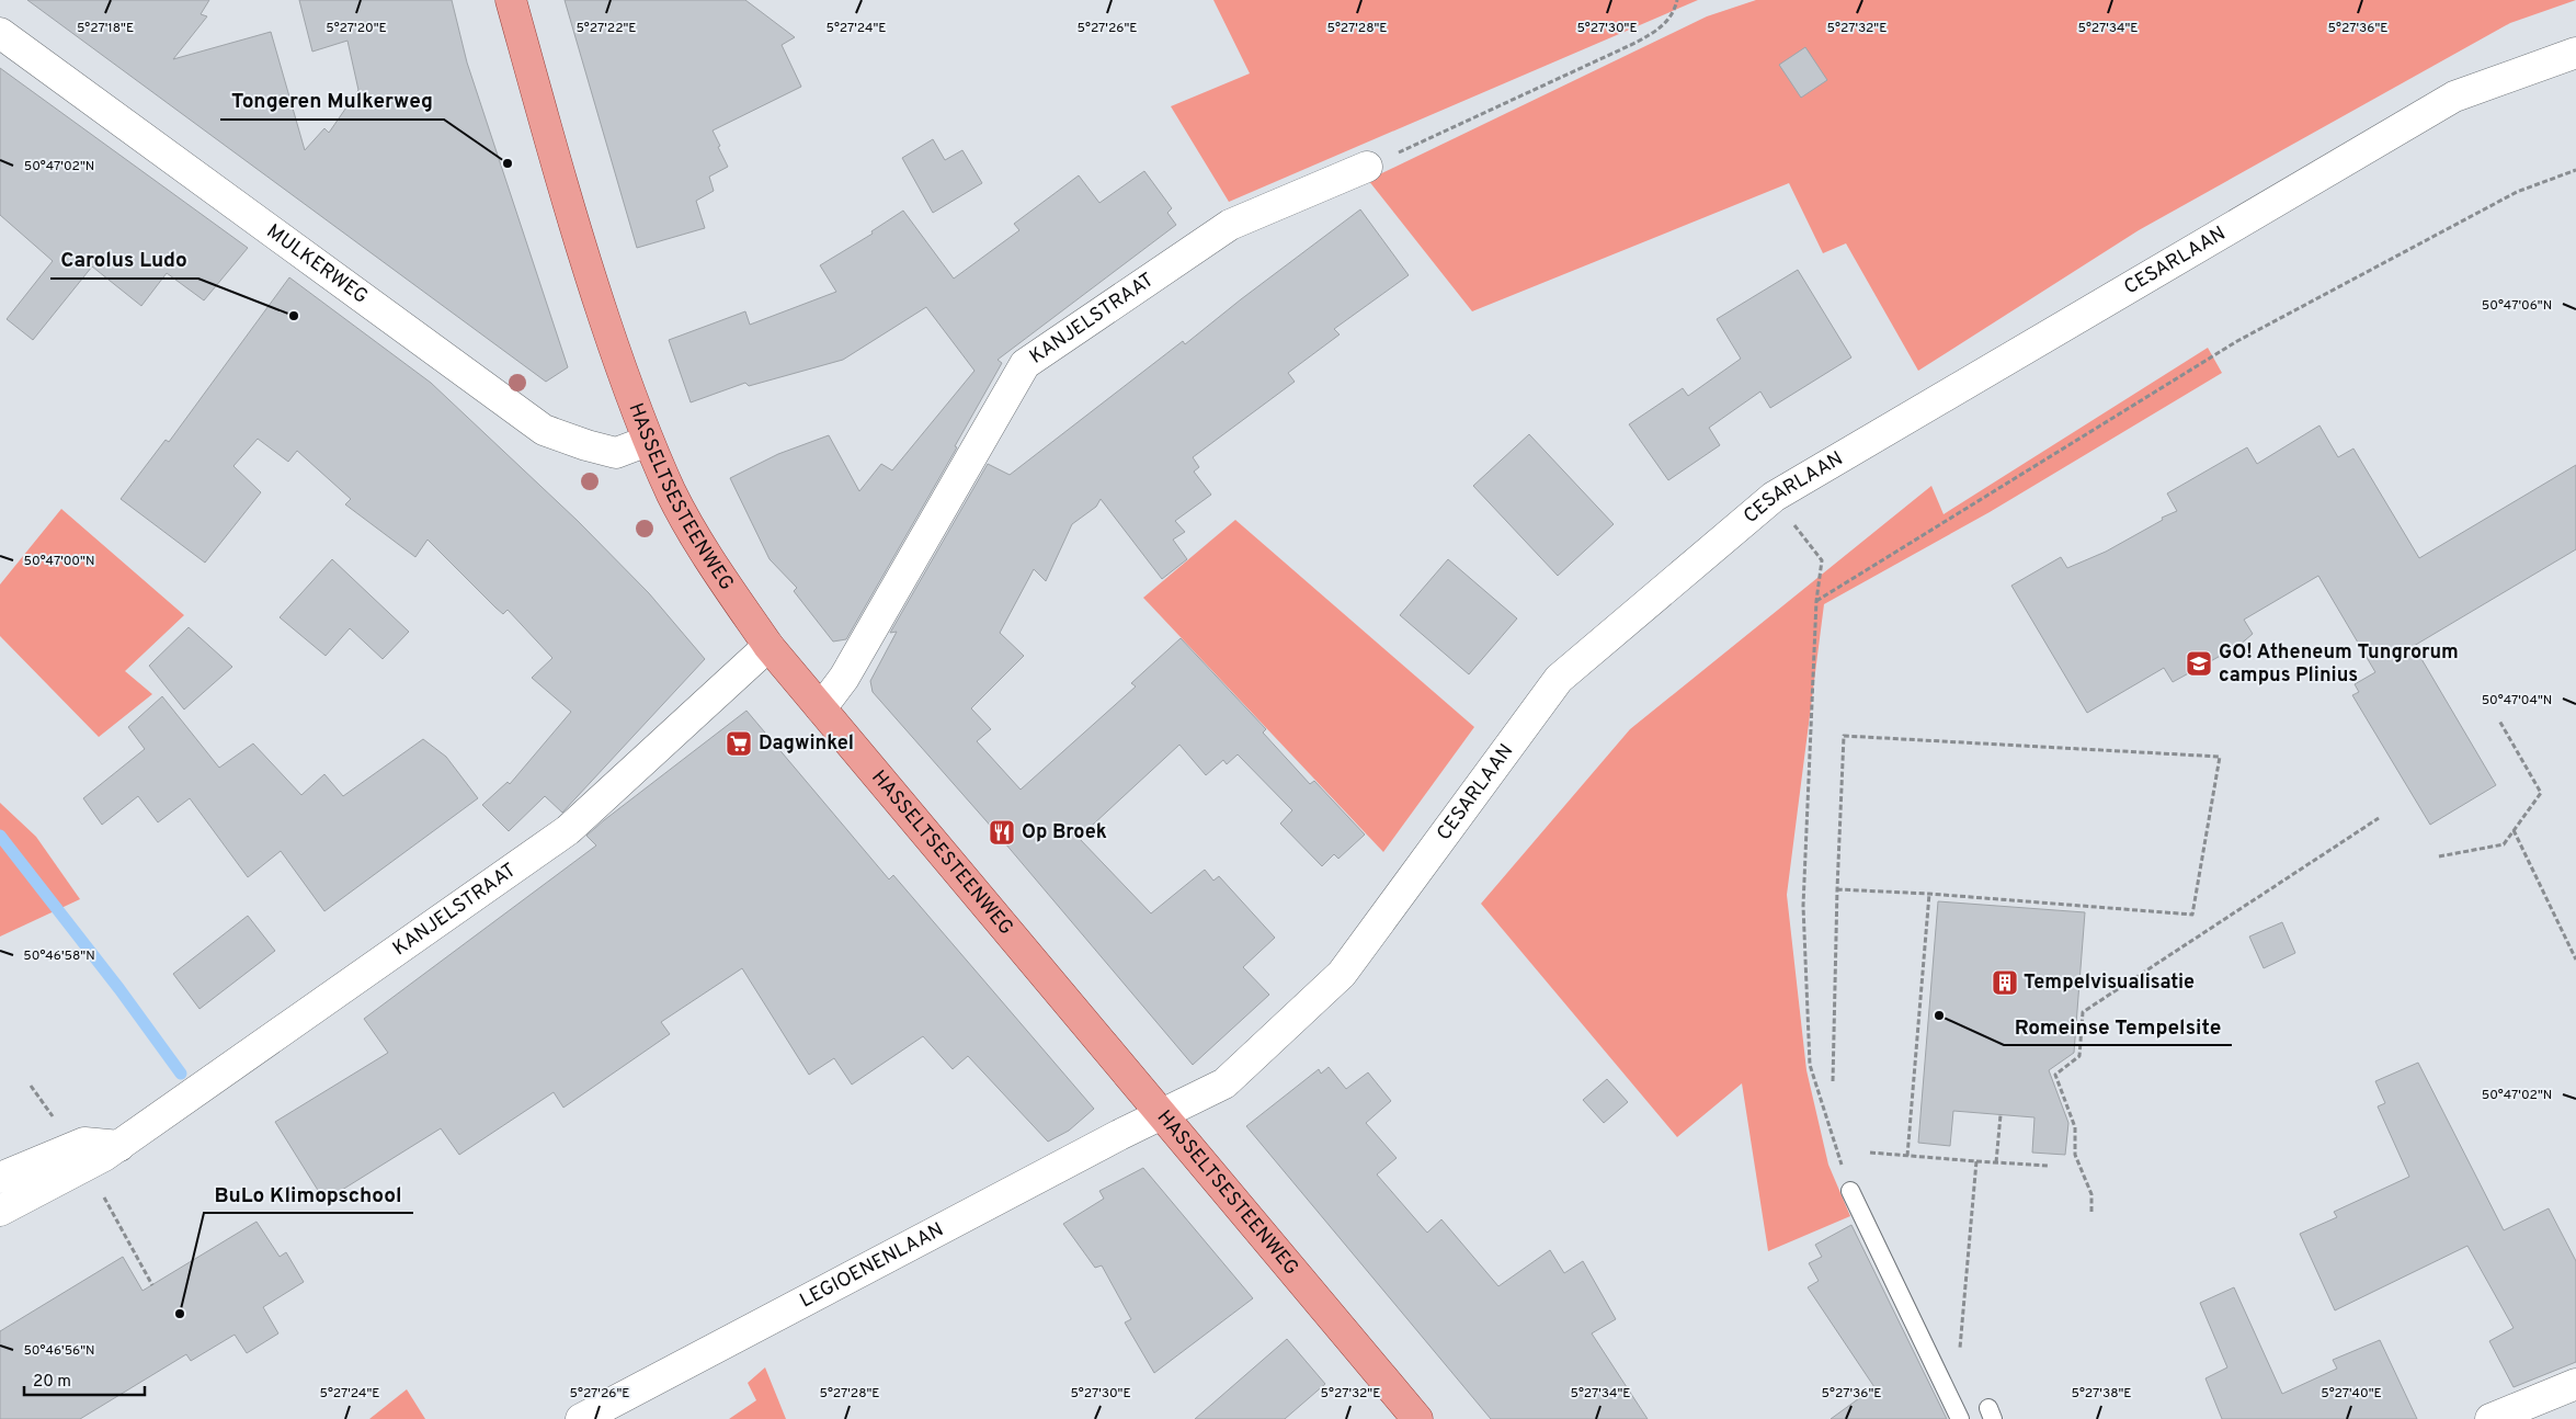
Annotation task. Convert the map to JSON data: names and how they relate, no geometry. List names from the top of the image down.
{
  "streets": {
    "main road": ["HASSELTSESTEENWEG"],
    "street": [
      "CESARLAAN",
      "MULKERWEG",
      "KANJELSTRAAT",
      "LEGIOENENLAAN"
    ]
  },
  "crossings": [
    ["CESARLAAN", "HASSELTSESTEENWEG"],
    ["CESARLAAN", "LEGIOENENLAAN"],
    ["MULKERWEG", "HASSELTSESTEENWEG"],
    ["KANJELSTRAAT", "HASSELTSESTEENWEG"],
    ["HASSELTSESTEENWEG", "LEGIOENENLAAN"]
  ],
  "places": {
    "other": [
      "Tongeren Mulkerweg",
      "Carolus Ludo",
      "Romeinse Tempelsite",
      "BuLo Klimopschool"
    ],
    "school or university": ["GO! Atheneum Tungrorum campus Plinius"],
    "supermarket": ["Dagwinkel"],
    "restaurant": ["Op Broek"],
    "building": ["Tempelvisualisatie"]
  },
  "scale_bar": "20 m",
  "coordinates": [
    "5°27'20\"E",
    "5°27'18\"E",
    "5°27'22\"E",
    "5°27'24\"E",
    "5°27'26\"E",
    "5°27'28\"E",
    "5°27'30\"E",
    "5°27'32\"E",
    "5°27'34\"E",
    "5°27'36\"E",
    "50°47'02\"N",
    "50°47'06\"N",
    "50°47'00\"N",
    "50°47'04\"N",
    "50°46'58\"N",
    "50°46'56\"N",
    "5°27'38\"E",
    "5°27'40\"E"
  ]
}
